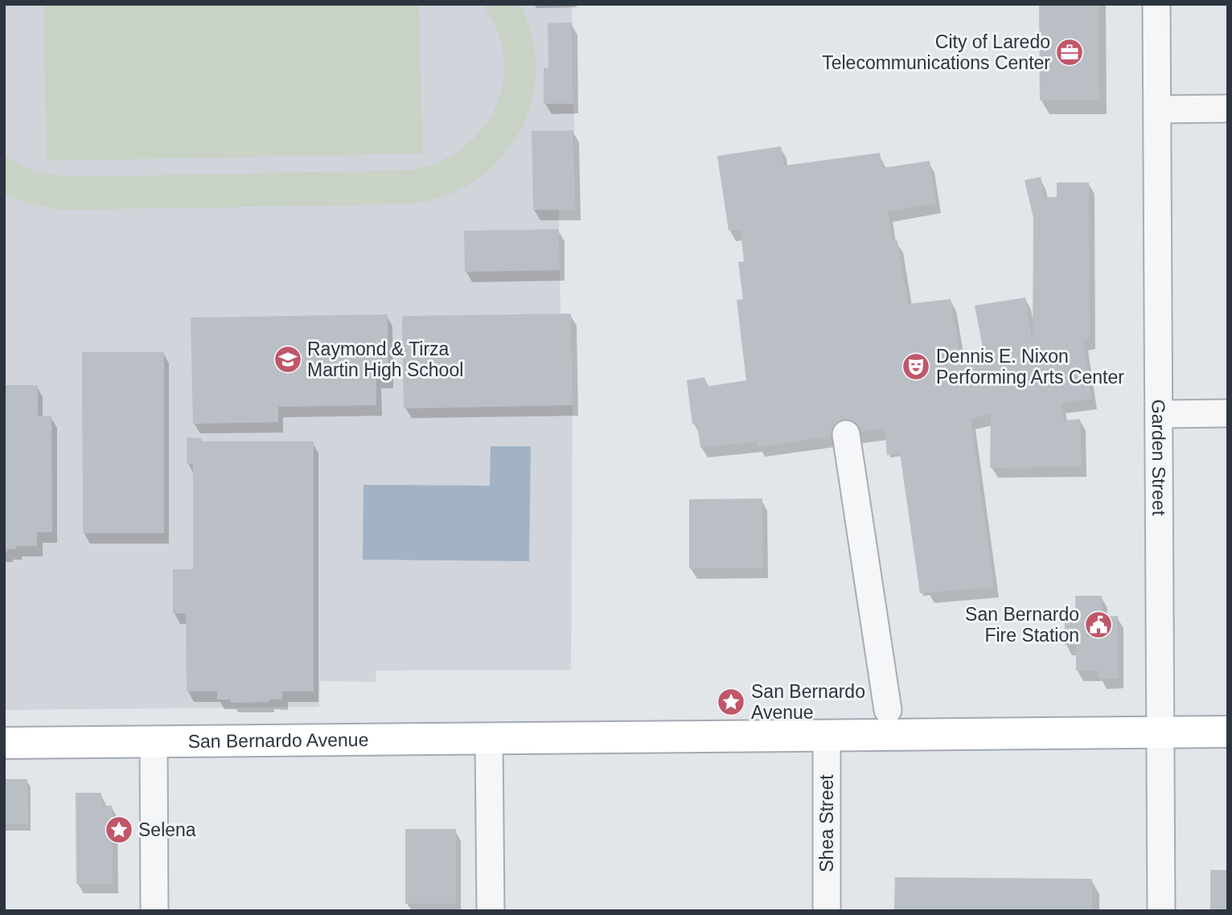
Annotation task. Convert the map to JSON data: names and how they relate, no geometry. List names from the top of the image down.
{
  "streets": {
    "main road": ["San Bernardo Avenue"],
    "street": ["Garden Street", "Shea Street"]
  },
  "crossings": [
    ["Garden Street", "San Bernardo Avenue"],
    ["San Bernardo Avenue", "Shea Street"]
  ],
  "places": {
    "office": ["City of Laredo Telecommunications Center"],
    "school or university": ["Raymond & Tirza Martin High School"],
    "theatre": ["Dennis E. Nixon Performing Arts Center"],
    "public building": ["San Bernardo Fire Station"],
    "place": ["San Bernardo Avenue", "Selena"]
  }
}
